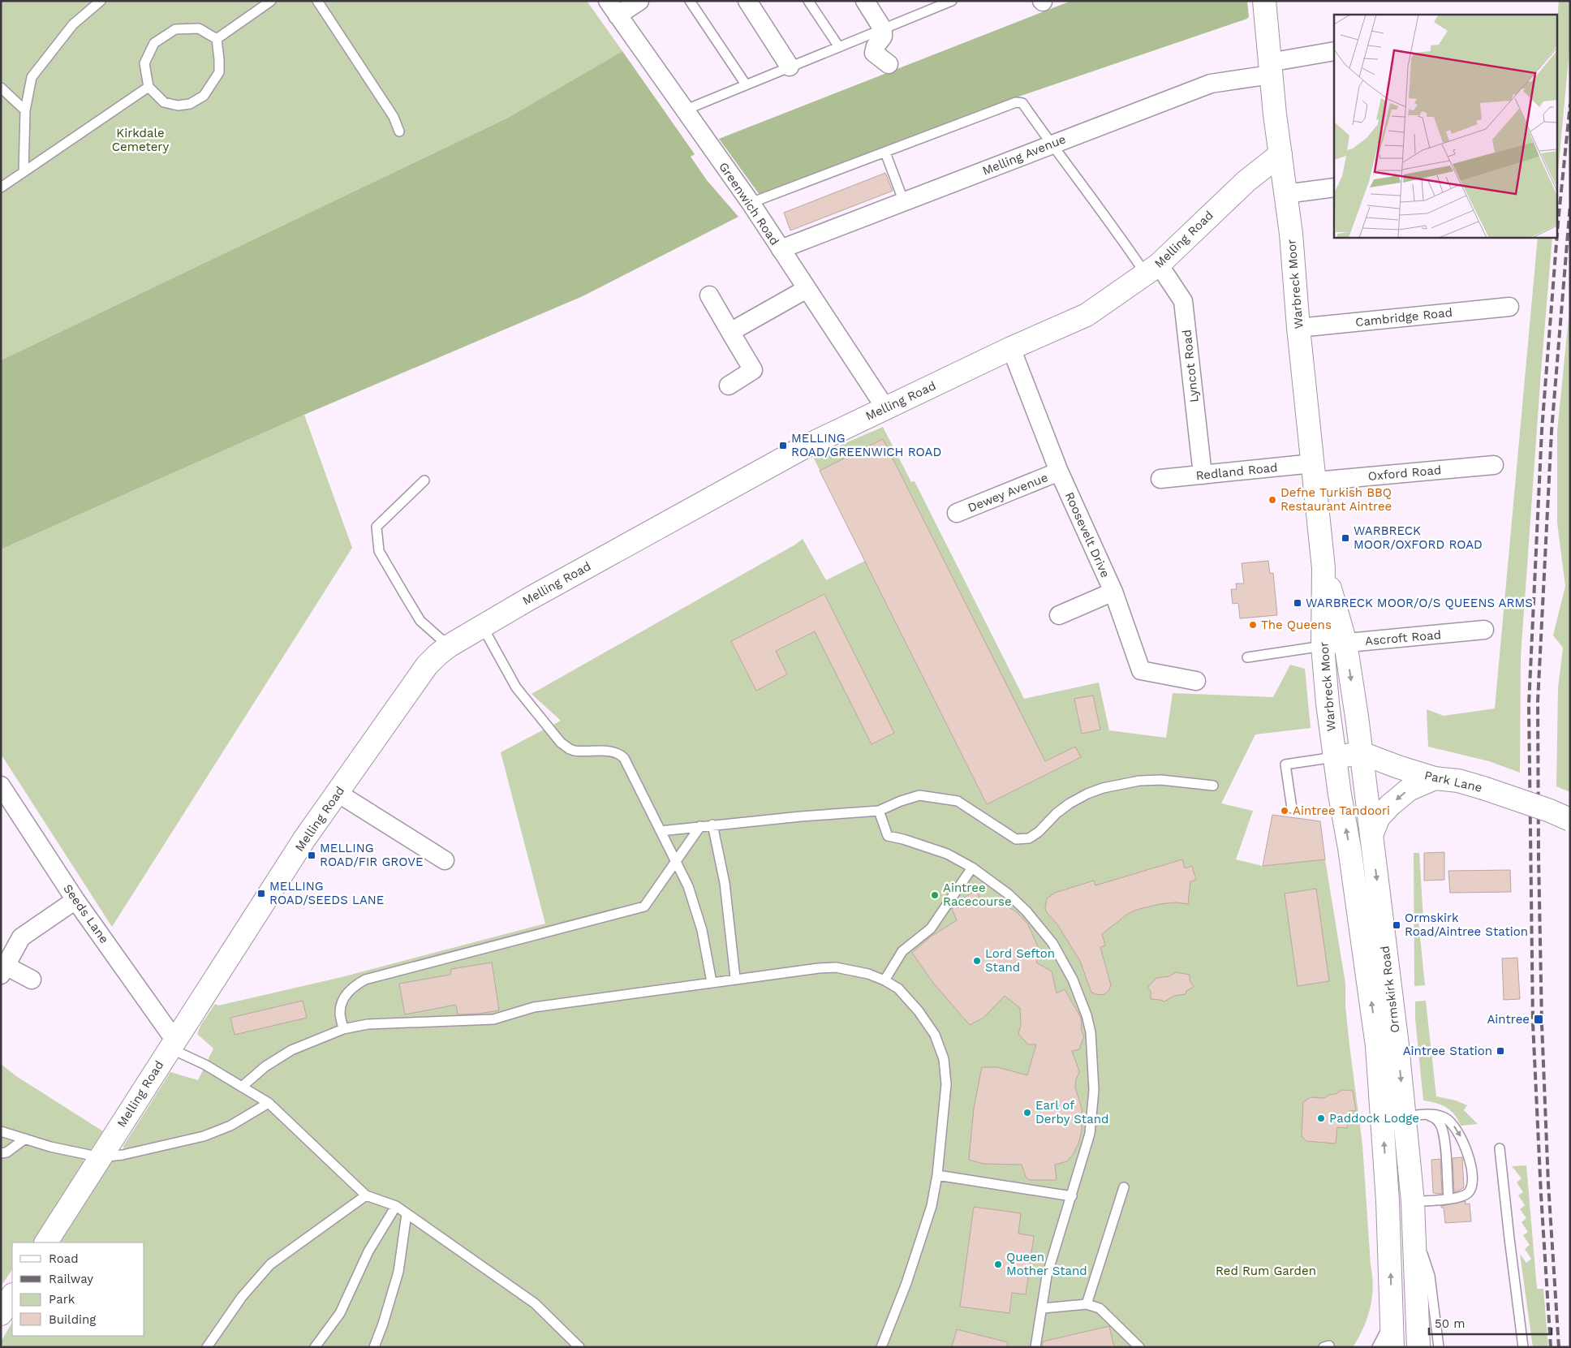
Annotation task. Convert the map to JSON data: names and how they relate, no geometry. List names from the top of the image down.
{
  "streets": {
    "main road": [
      "Melling Road",
      "Warbreck Moor",
      "Park Lane",
      "Ormskirk Road"
    ],
    "street": [
      "Melling Avenue",
      "Greenwich Road",
      "Cambridge Road",
      "Lyncot Road",
      "Redland Road",
      "Oxford Road",
      "Dewey Avenue",
      "Roosevelt Drive",
      "Ascroft Road",
      "Seeds Lane"
    ]
  },
  "crossings": [
    ["Melling Avenue", "Greenwich Road"],
    ["Melling Avenue", "Warbreck Moor"],
    ["Greenwich Road", "Melling Road"],
    ["Melling Road", "Warbreck Moor"],
    ["Melling Road", "Lyncot Road"],
    ["Melling Road", "Roosevelt Drive"],
    ["Melling Road", "Seeds Lane"],
    ["Warbreck Moor", "Cambridge Road"],
    ["Warbreck Moor", "Redland Road"],
    ["Warbreck Moor", "Oxford Road"],
    ["Warbreck Moor", "Ascroft Road"],
    ["Warbreck Moor", "Park Lane"],
    ["Warbreck Moor", "Ormskirk Road"],
    ["Lyncot Road", "Redland Road"],
    ["Redland Road", "Oxford Road"],
    ["Dewey Avenue", "Roosevelt Drive"],
    ["Park Lane", "Ormskirk Road"]
  ],
  "parks": ["Kirkdale Cemetery", "Red Rum Garden"],
  "places": {
    "transit": [
      "MELLING ROAD/GREENWICH ROAD",
      "WARBRECK MOOR/OXFORD ROAD",
      "WARBRECK MOOR/O/S QUEENS ARMS",
      "MELLING ROAD/FIR GROVE",
      "MELLING ROAD/SEEDS LANE",
      "Ormskirk Road/Aintree Station",
      "Aintree",
      "Aintree Station"
    ],
    "other": [
      "Defne Turkish BBQ Restaurant Aintree",
      "The Queens",
      "Aintree Tandoori",
      "Aintree Racecourse",
      "Lord Sefton Stand",
      "Earl of Derby Stand",
      "Paddock Lodge",
      "Queen Mother Stand"
    ]
  },
  "legend": [
    "Road",
    "Railway",
    "Park",
    "Building"
  ],
  "scale_bar": "50 m"
}
